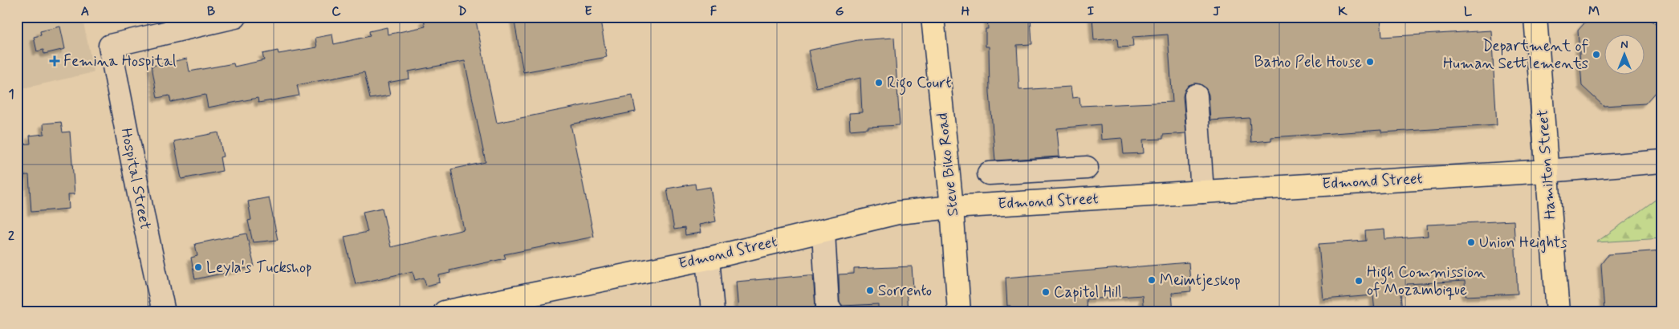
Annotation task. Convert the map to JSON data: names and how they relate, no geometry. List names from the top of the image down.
{
  "streets": {
    "main road": ["Steve Biko Road", "Hamilton Street", "Edmond Street"],
    "street": ["Hospital Street"]
  },
  "crossings": [
    ["Steve Biko Road", "Edmond Street"],
    ["Hamilton Street", "Edmond Street"]
  ],
  "places": {
    "other": [
      "Department of Human Settlements",
      "Batho Pele House",
      "Rigo Court",
      "Union Heights",
      "Leyla's Tuckshop",
      "Meimtjeskop",
      "High Commission of Mozambique",
      "Sorrento",
      "Capitol Hill"
    ],
    "health": ["Femina Hospital"]
  },
  "north": "top",
  "grid": {
    "columns": [
      "A",
      "B",
      "C",
      "D",
      "E",
      "F",
      "G",
      "H",
      "I",
      "J",
      "K",
      "L",
      "M"
    ],
    "rows": ["1", "2"]
  }
}
